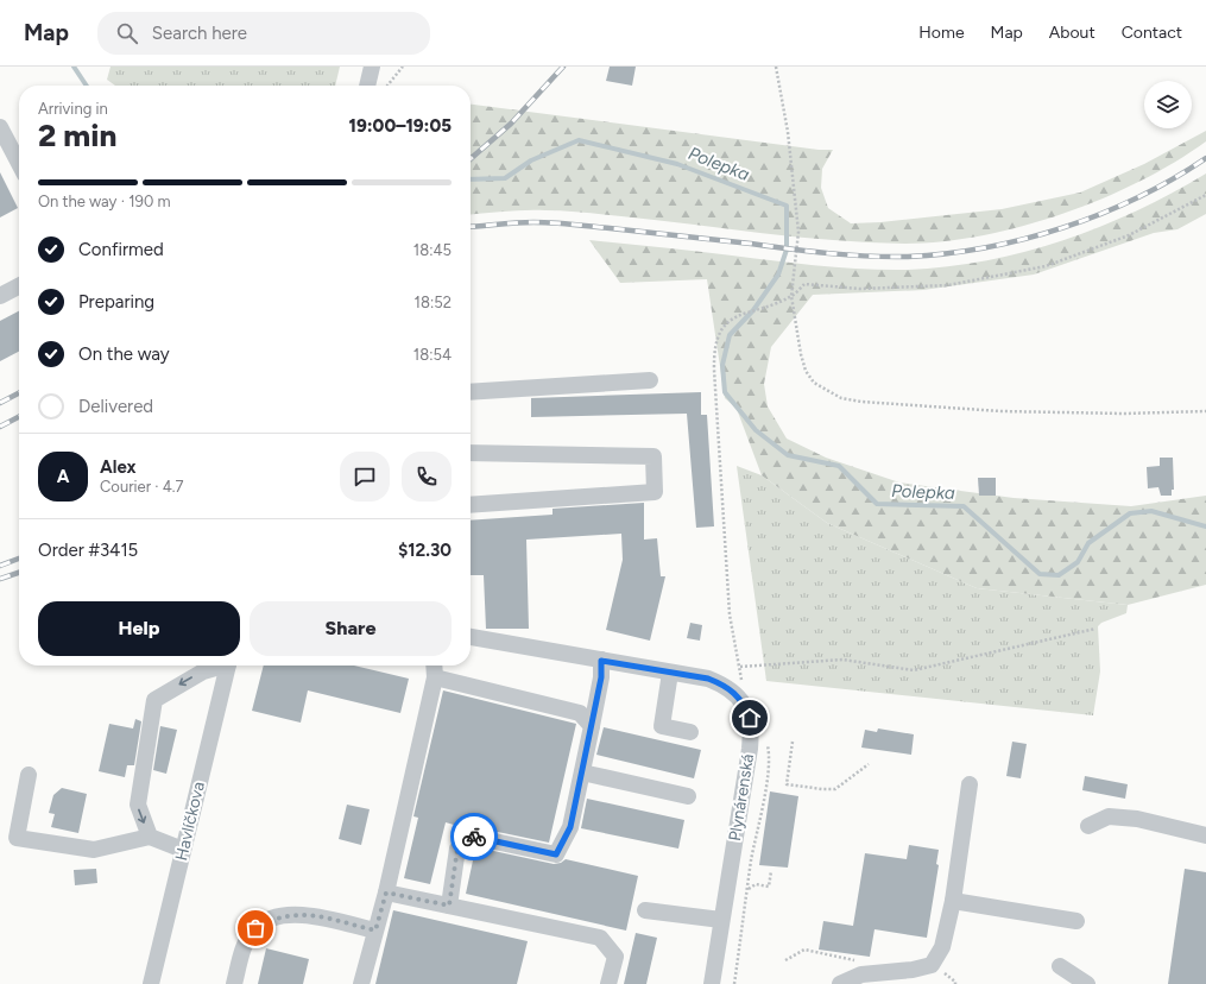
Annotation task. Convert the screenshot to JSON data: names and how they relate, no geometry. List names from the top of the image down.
{
  "streets": {
    "street": ["Plynárenská", "Havlíčkova"]
  },
  "water": ["Polepka"],
  "page": {
    "header": "Map",
    "search": "Search here",
    "nav": [
      "Home",
      "Map",
      "About",
      "Contact"
    ],
    "heading": ["2 min", "Arriving in", "19:00–19:05"],
    "panel": [
      "Alex",
      "Courier · 4.7",
      "Order #3415",
      "$12.30"
    ],
    "bar": "On the way · 190 m",
    "list": [
      ["Confirmed", "18:45"],
      ["Preparing", "18:52"],
      ["On the way", "18:54"],
      "Delivered"
    ],
    "round": "A",
    "buttons": ["Help", "Share"]
  }
}
